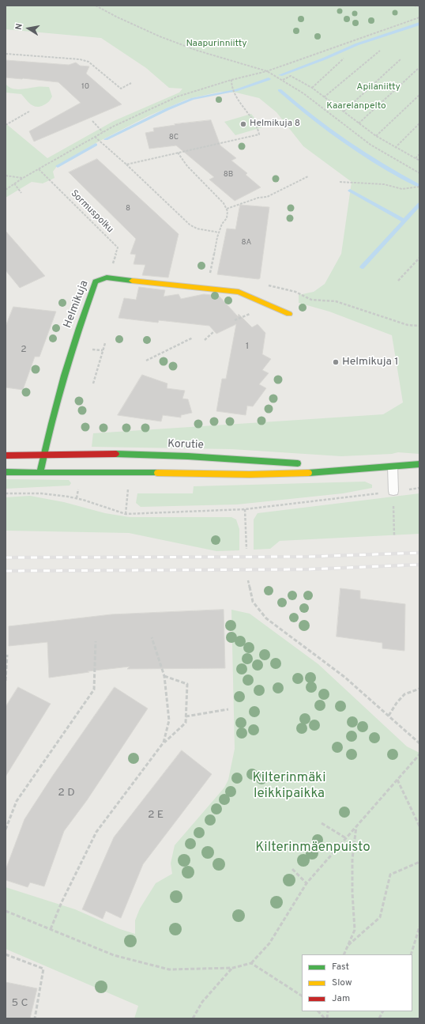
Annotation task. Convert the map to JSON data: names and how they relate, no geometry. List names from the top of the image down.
{
  "streets": {
    "street": ["Helmikuja", "Korutie"],
    "path": ["Sormuspolku"]
  },
  "crossings": [
    ["Helmikuja", "Korutie"]
  ],
  "parks": [
    "Naapurinniitty",
    "Apilaniitty",
    "Kaarelanpelto",
    "Kilterinmäki leikkipaikka",
    "Kilterinmäenpuisto"
  ],
  "places": ["Helmikuja 8", "Helmikuja 1"],
  "house_numbers": [
    "10",
    "8C",
    "8B",
    "8",
    "8A",
    "1",
    "2",
    "2 D",
    "2 E",
    "5 C"
  ],
  "legend": ["Fast", "Slow", "Jam"],
  "north": "left"
}
